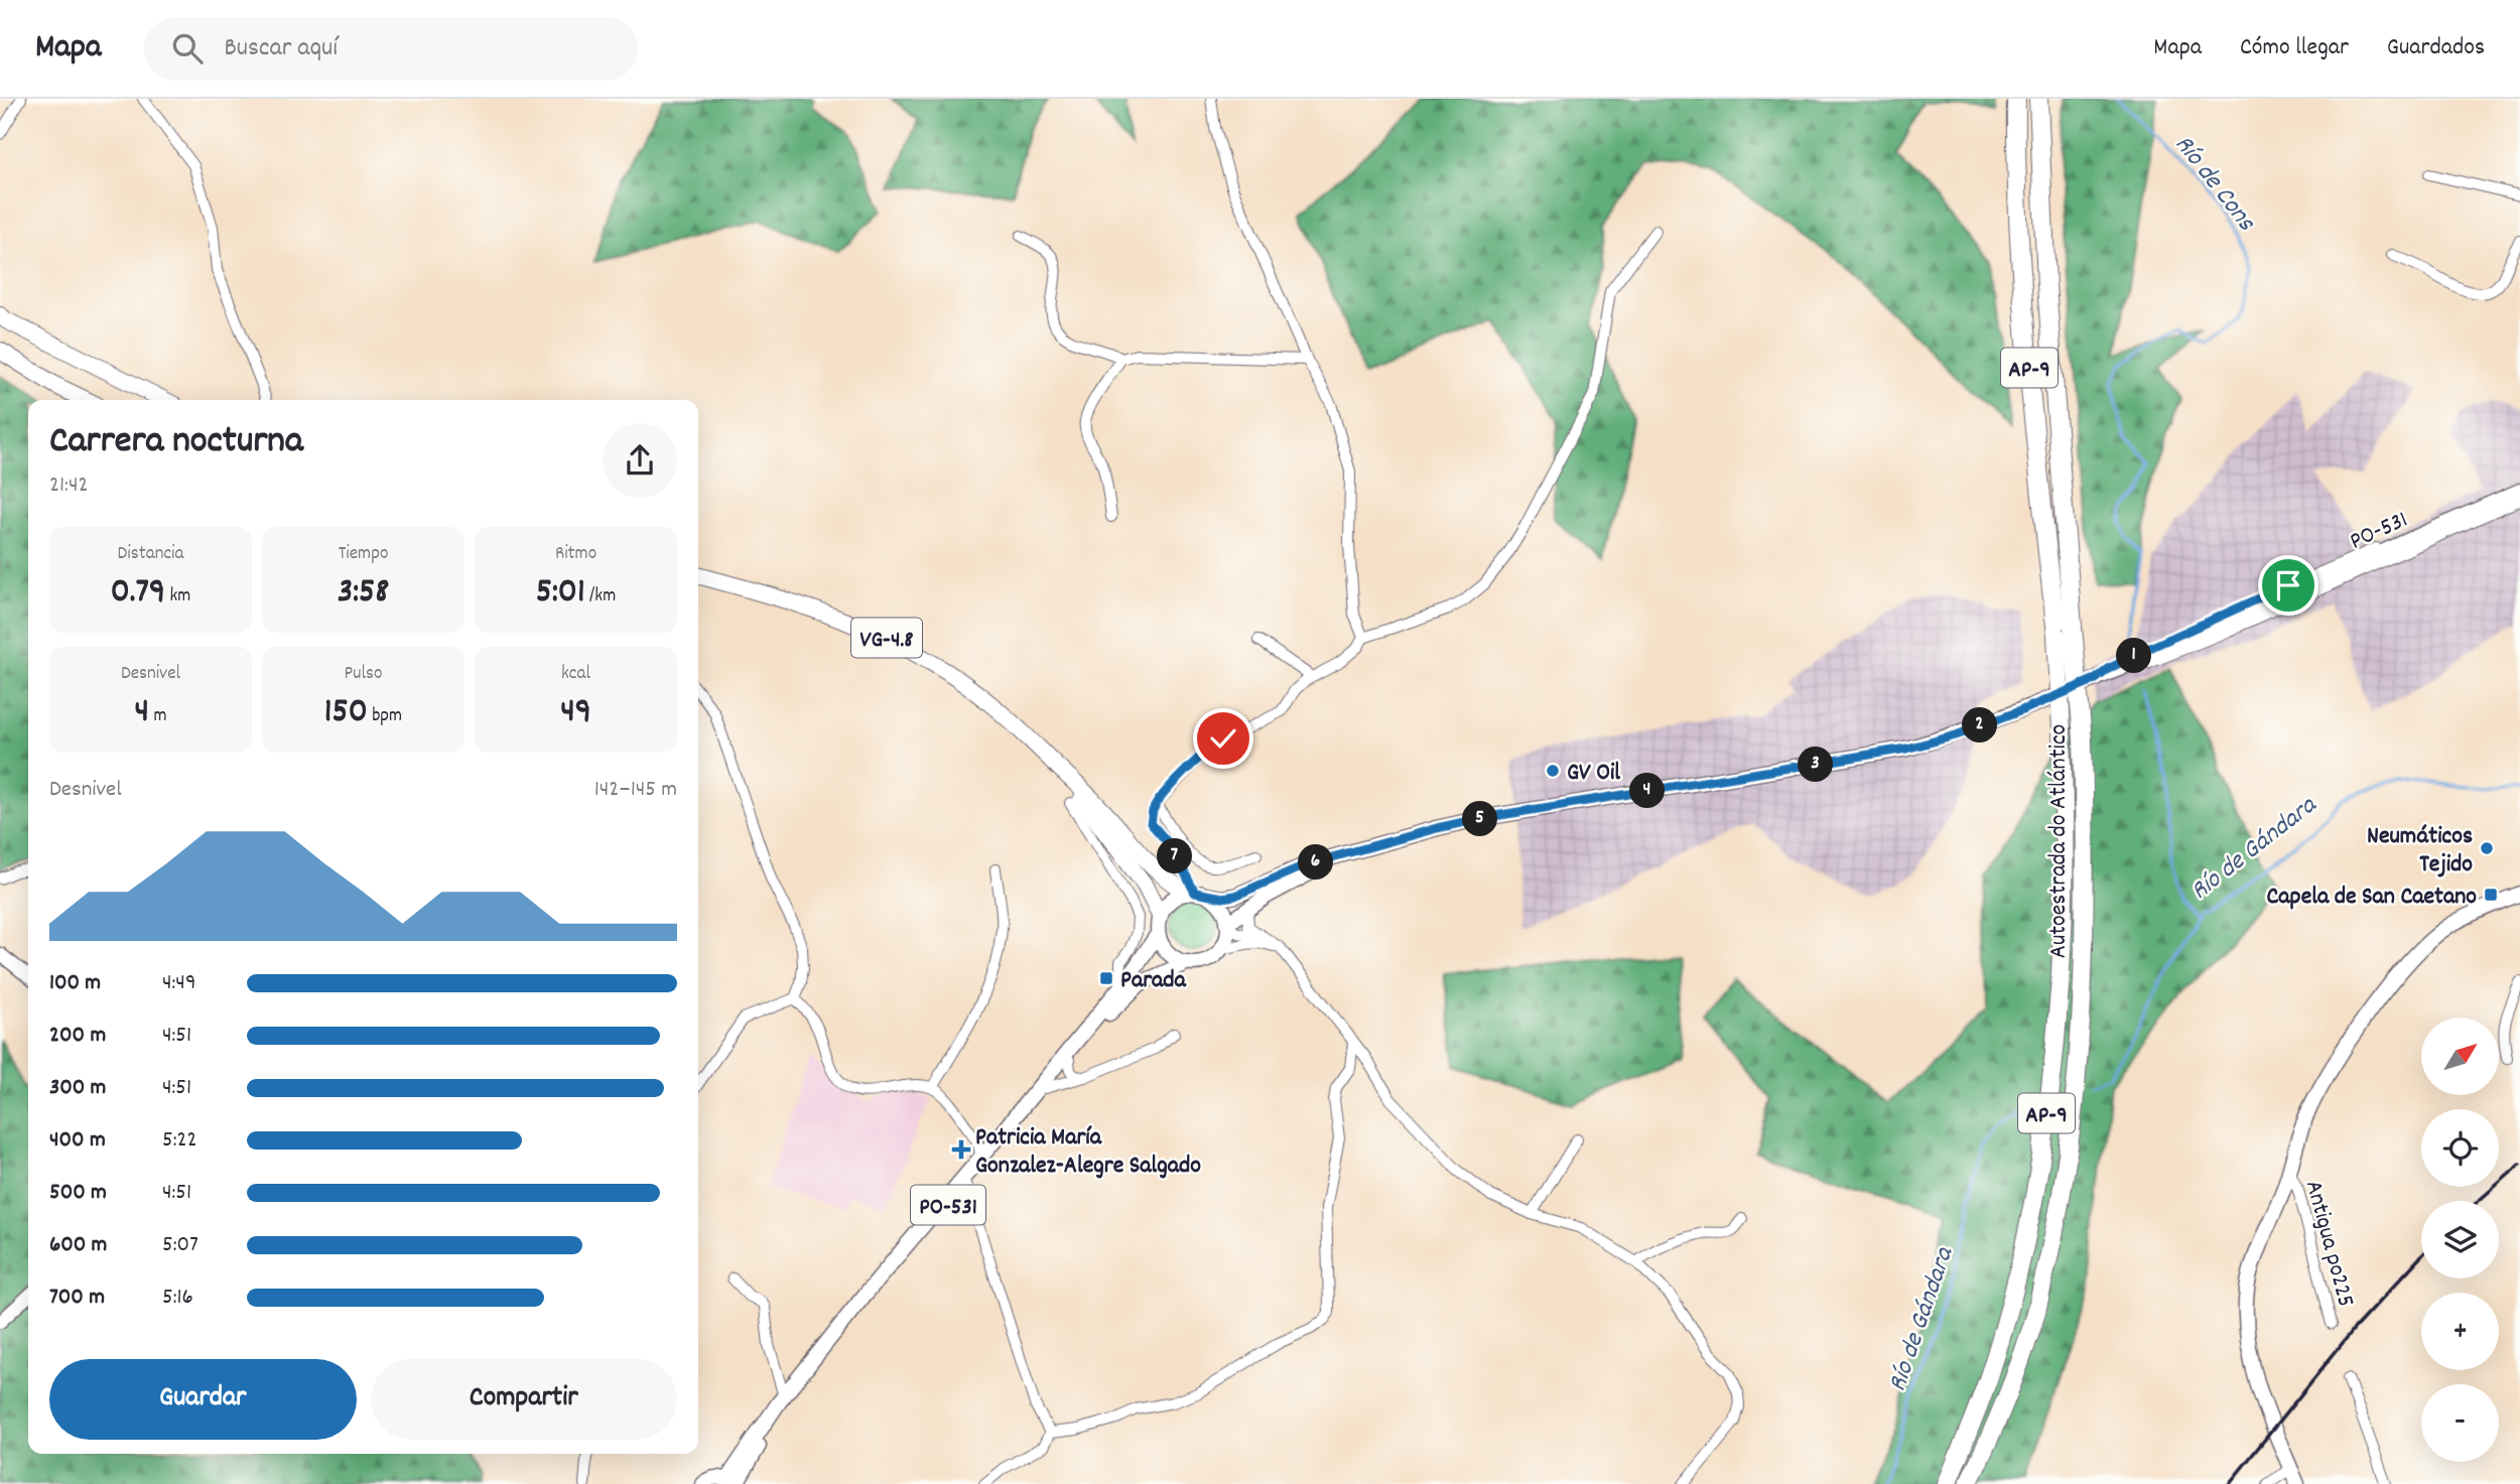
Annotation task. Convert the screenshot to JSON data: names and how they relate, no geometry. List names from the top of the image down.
{
  "streets": {
    "highway": ["AP-9", "VG-4.8", "Autoestrada do Atlántico"],
    "main road": ["PO-531"],
    "street": ["Antigua po225"]
  },
  "crossings": [
    ["PO-531", "VG-4.8"]
  ],
  "water": ["Río de Cons", "Río de Gándara"],
  "places": {
    "other": ["GV Oil", "Neumáticos Tejido"],
    "transit": ["Capela de San Caetano", "Parada"],
    "health": ["Patricia María Gonzalez-Alegre Salgado"]
  },
  "north": "top right",
  "page": {
    "header": "Mapa",
    "search": "Buscar aquí",
    "nav": ["Mapa", "Cómo llegar", "Guardados"],
    "heading": ["Carrera nocturna", "21:42"],
    "stats": [
      ["Distancia", "0.79 km"],
      ["Tiempo", "3:58"],
      ["Ritmo", "5:01 /km"],
      ["Desnivel", "4 m"],
      ["Pulso", "150 bpm"],
      ["kcal", "49"]
    ],
    "pins": [
      "1",
      "2",
      "3",
      "4",
      "5",
      "7",
      "6"
    ],
    "chart": ["Desnivel", "142–145 m"],
    "list": [
      {
        "name": "100 m",
        "note": "4:49"
      },
      {
        "name": "200 m",
        "note": "4:51"
      },
      {
        "name": "300 m",
        "note": "4:51"
      },
      {
        "name": "400 m",
        "note": "5:22"
      },
      {
        "name": "500 m",
        "note": "4:51"
      },
      {
        "name": "600 m",
        "note": "5:07"
      },
      {
        "name": "700 m",
        "note": "5:16"
      }
    ],
    "map_buttons": ["+", "−"],
    "buttons": ["Guardar", "Compartir"]
  }
}
